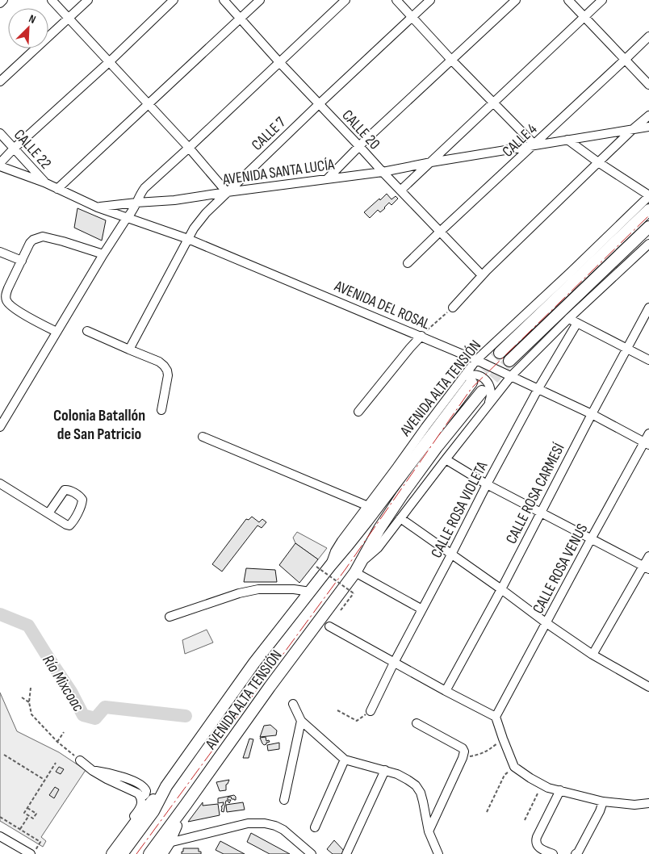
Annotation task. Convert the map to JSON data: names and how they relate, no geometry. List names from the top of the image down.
{
  "streets": {
    "main road": ["AVENIDA ALTA TENSIÓN"],
    "street": [
      "CALLE 20",
      "CALLE 7",
      "CALLE 4",
      "CALLE 22",
      "AVENIDA SANTA LUCÍA",
      "AVENIDA DEL ROSAL",
      "CALLE ROSA CARMESÍ",
      "CALLE ROSA VIOLETA",
      "CALLE ROSA VENUS"
    ]
  },
  "crossings": [
    ["CALLE 20", "CALLE 7"],
    ["CALLE 20", "CALLE 4"],
    ["CALLE 20", "AVENIDA SANTA LUCÍA"],
    ["CALLE 7", "AVENIDA SANTA LUCÍA"],
    ["CALLE 7", "AVENIDA DEL ROSAL"],
    ["CALLE 4", "AVENIDA SANTA LUCÍA"],
    ["AVENIDA SANTA LUCÍA", "AVENIDA DEL ROSAL"],
    ["AVENIDA DEL ROSAL", "AVENIDA ALTA TENSIÓN"],
    ["AVENIDA DEL ROSAL", "CALLE ROSA CARMESÍ"],
    ["AVENIDA DEL ROSAL", "CALLE ROSA VIOLETA"],
    ["AVENIDA DEL ROSAL", "CALLE ROSA VENUS"]
  ],
  "districts": ["Colonia Batallón de San Patricio"],
  "water": ["Río Mixcoac"],
  "north": "top right"
}
